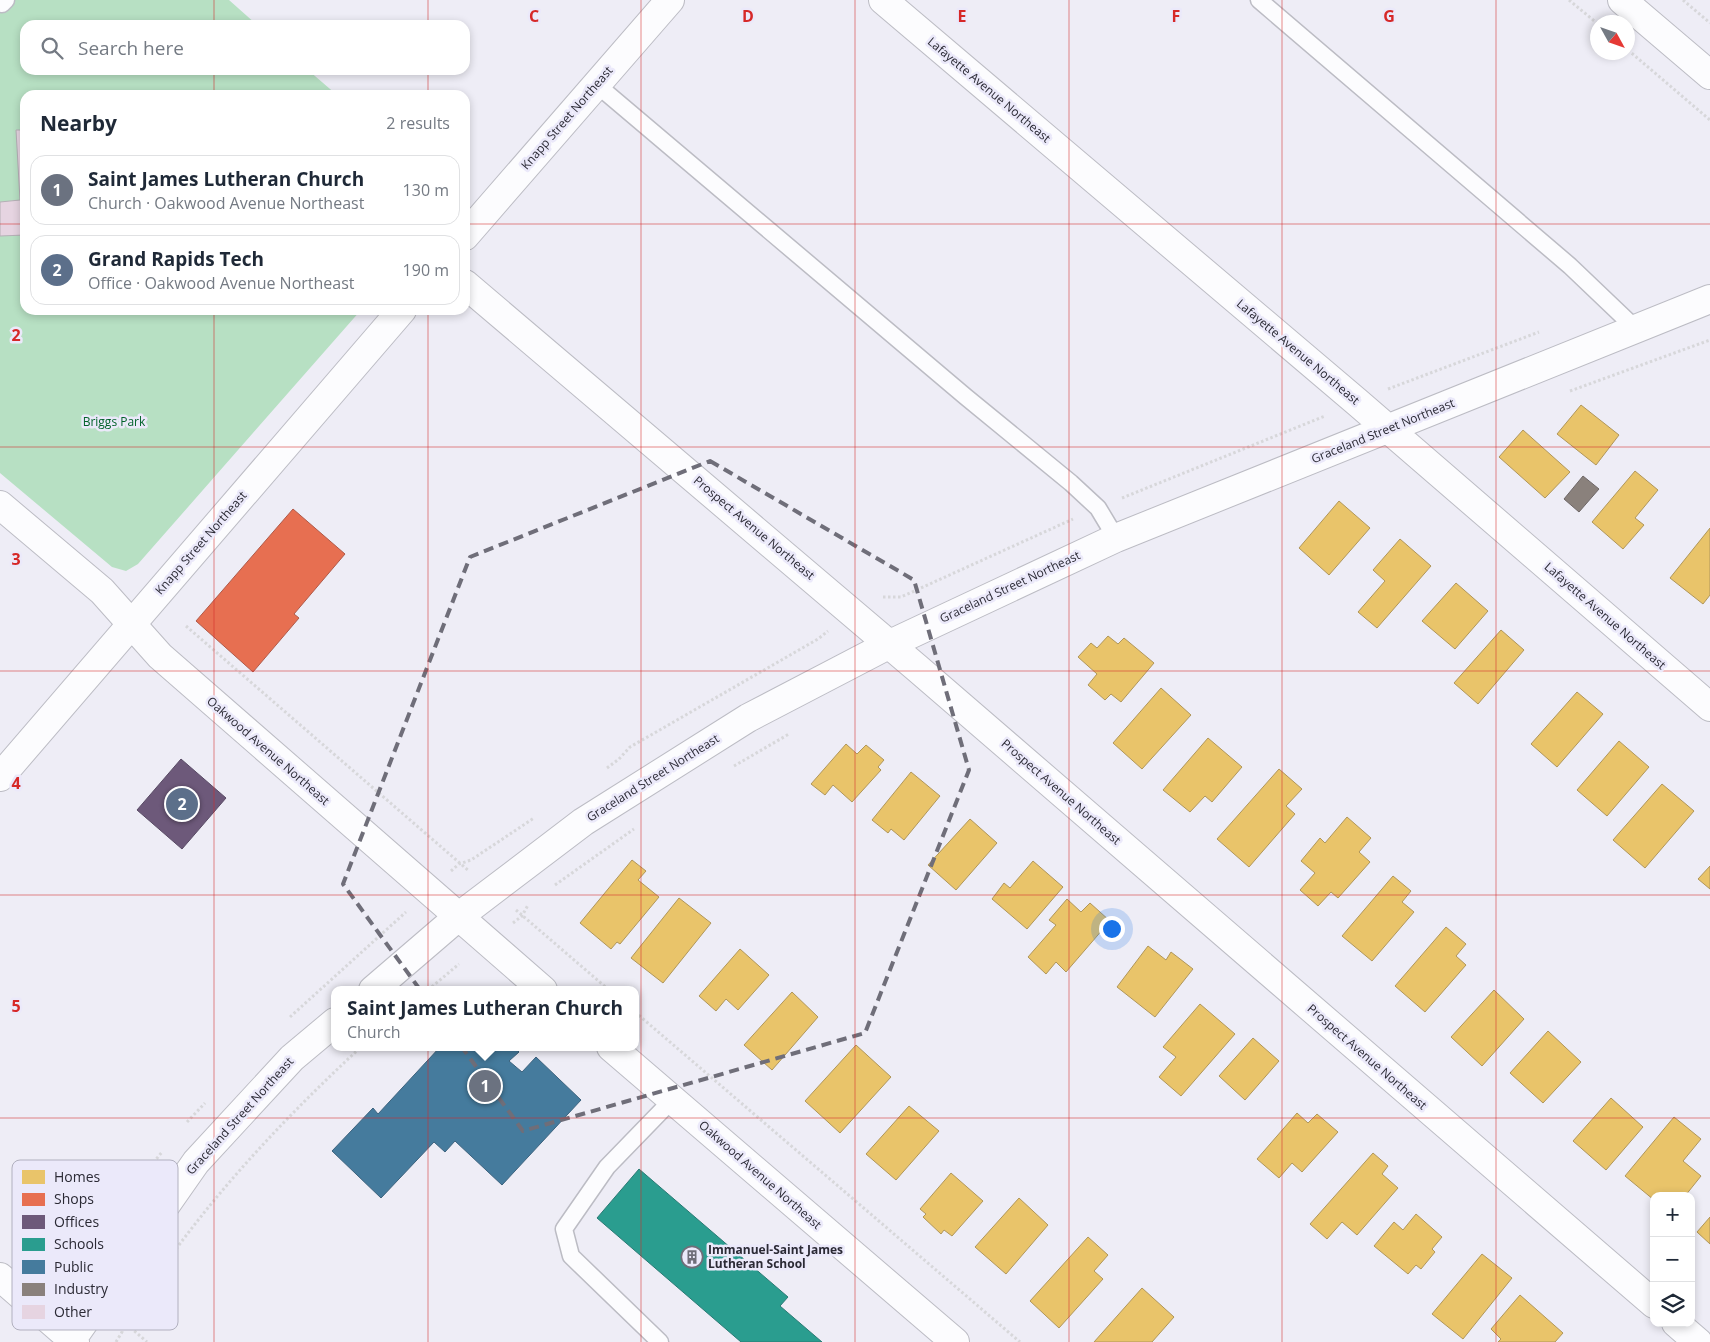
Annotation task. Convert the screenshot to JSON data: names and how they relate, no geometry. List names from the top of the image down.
{
  "streets": {
    "street": [
      "Lafayette Avenue Northeast",
      "Knapp Street Northeast",
      "Graceland Street Northeast",
      "Prospect Avenue Northeast",
      "Oakwood Avenue Northeast"
    ]
  },
  "crossings": [
    ["Lafayette Avenue Northeast", "Graceland Street Northeast"],
    ["Knapp Street Northeast", "Oakwood Avenue Northeast"],
    ["Graceland Street Northeast", "Prospect Avenue Northeast"],
    ["Graceland Street Northeast", "Oakwood Avenue Northeast"]
  ],
  "parks": ["Briggs Park"],
  "places": {
    "building": ["Immanuel-Saint James Lutheran School"]
  },
  "legend": [
    "Homes",
    "Shops",
    "Offices",
    "Schools",
    "Public",
    "Industry",
    "Other"
  ],
  "north": "bottom right",
  "page": {
    "search": "Search here",
    "heading": ["Nearby", "2 results"],
    "list": [
      {
        "mark": "1",
        "name": "Saint James Lutheran Church",
        "note": "Church · Oakwood Avenue Northeast",
        "value": "130 m"
      },
      {
        "mark": "2",
        "name": "Grand Rapids Tech",
        "note": "Office · Oakwood Avenue Northeast",
        "value": "190 m"
      }
    ],
    "pins": ["2", "1"],
    "popup": ["Saint James Lutheran Church", "Church"],
    "map_buttons": ["+", "−"]
  },
  "grid": {
    "columns": [
      "C",
      "D",
      "E",
      "F",
      "G"
    ],
    "rows": [
      "2",
      "3",
      "4",
      "5"
    ]
  }
}
